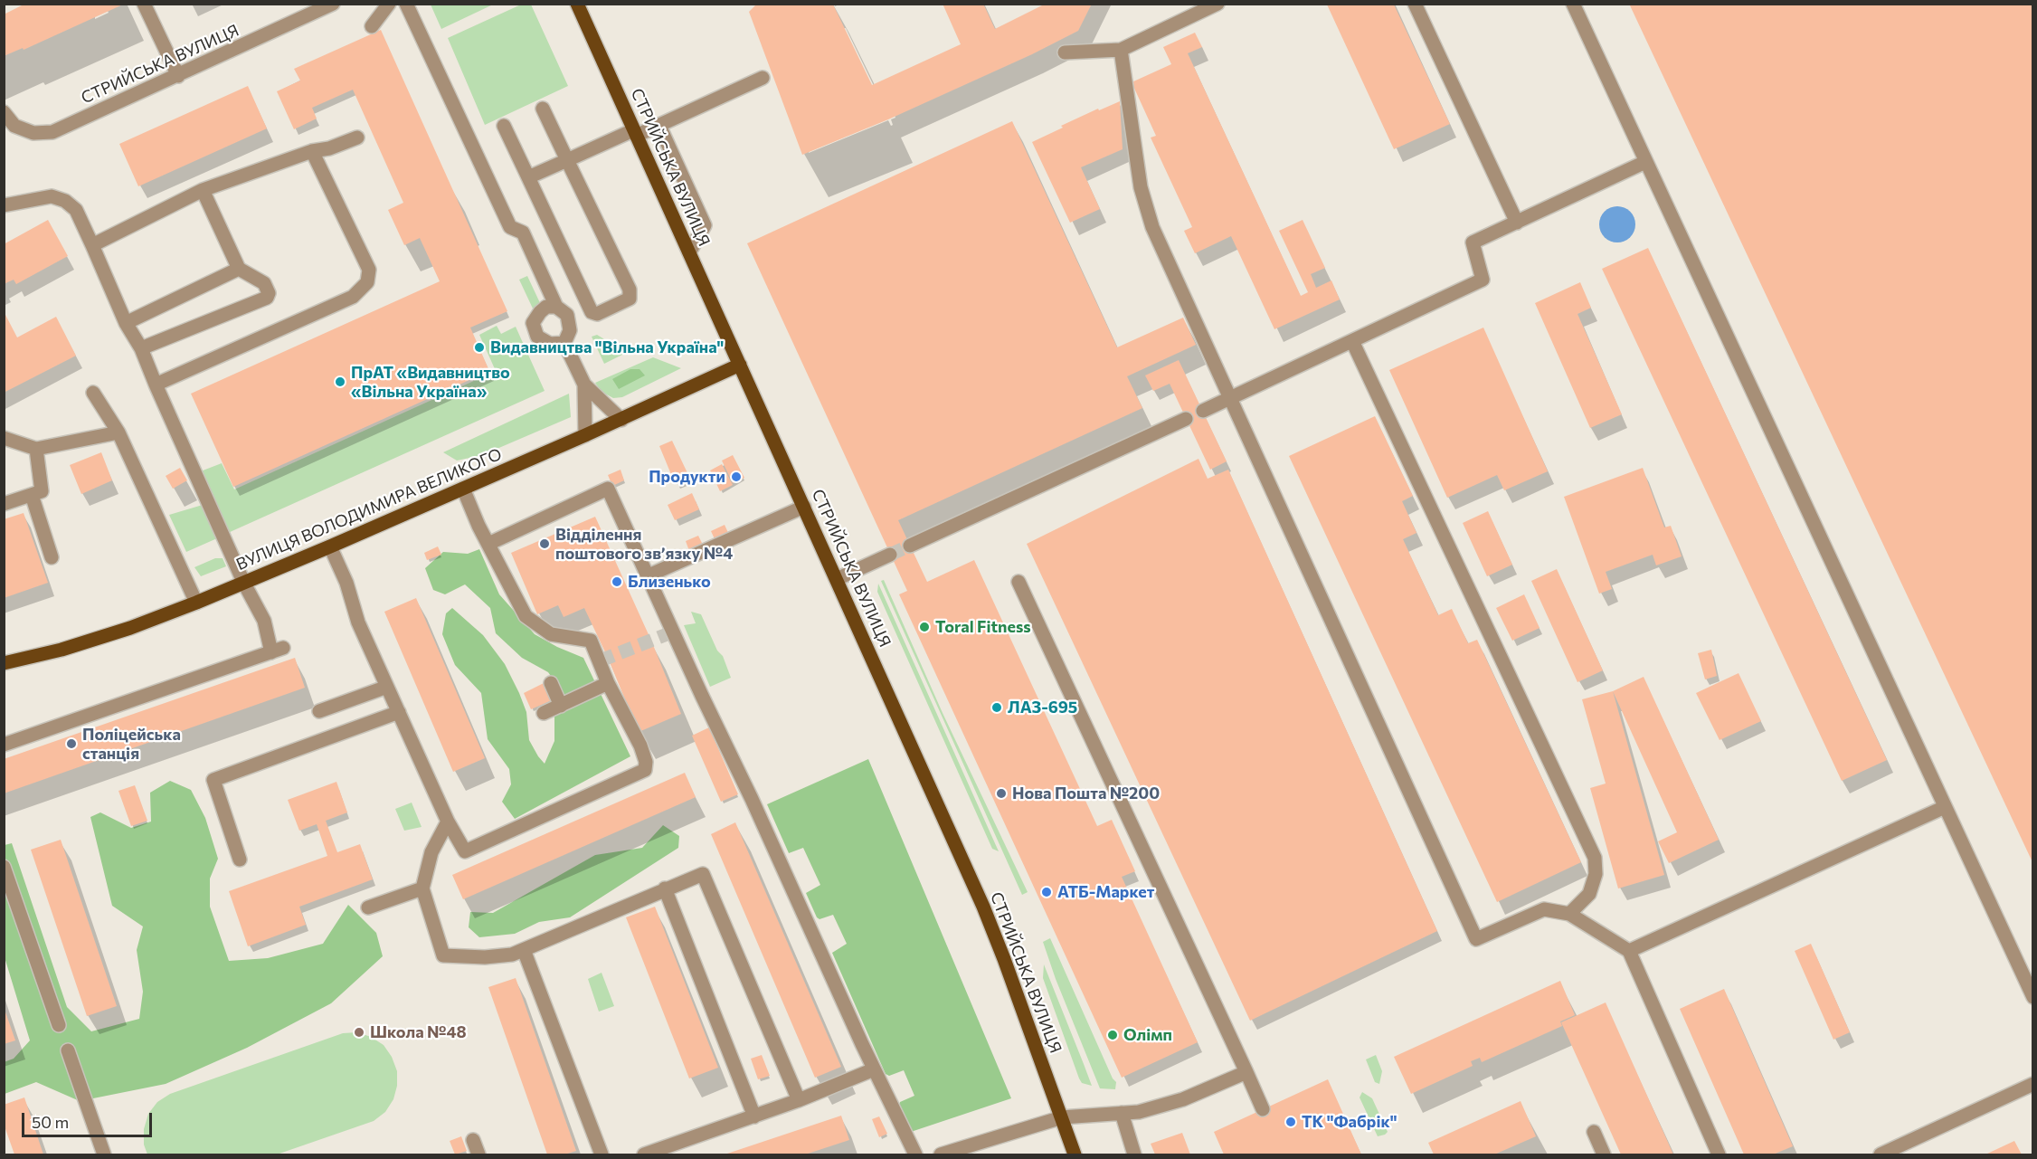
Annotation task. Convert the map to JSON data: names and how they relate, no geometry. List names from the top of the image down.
{
  "streets": {
    "main road": ["СТРИЙСЬКА ВУЛИЦЯ", "ВУЛИЦЯ ВОЛОДИМИРА ВЕЛИКОГО"]
  },
  "crossings": [
    ["СТРИЙСЬКА ВУЛИЦЯ", "ВУЛИЦЯ ВОЛОДИМИРА ВЕЛИКОГО"]
  ],
  "places": [
    "Видавництва \"Вільна Україна\"",
    "ПрАТ «Видавництво «Вільна Україна»",
    "Продукти",
    "Відділення поштового зв’язку №4",
    "Близенько",
    "Toral Fitness",
    "ЛАЗ-695",
    "Поліцейська станція",
    "Нова Пошта №200",
    "АТБ-Маркет",
    "Школа №48",
    "Олімп",
    "ТК \"Фабрік\""
  ],
  "scale_bar": "50 m"
}
